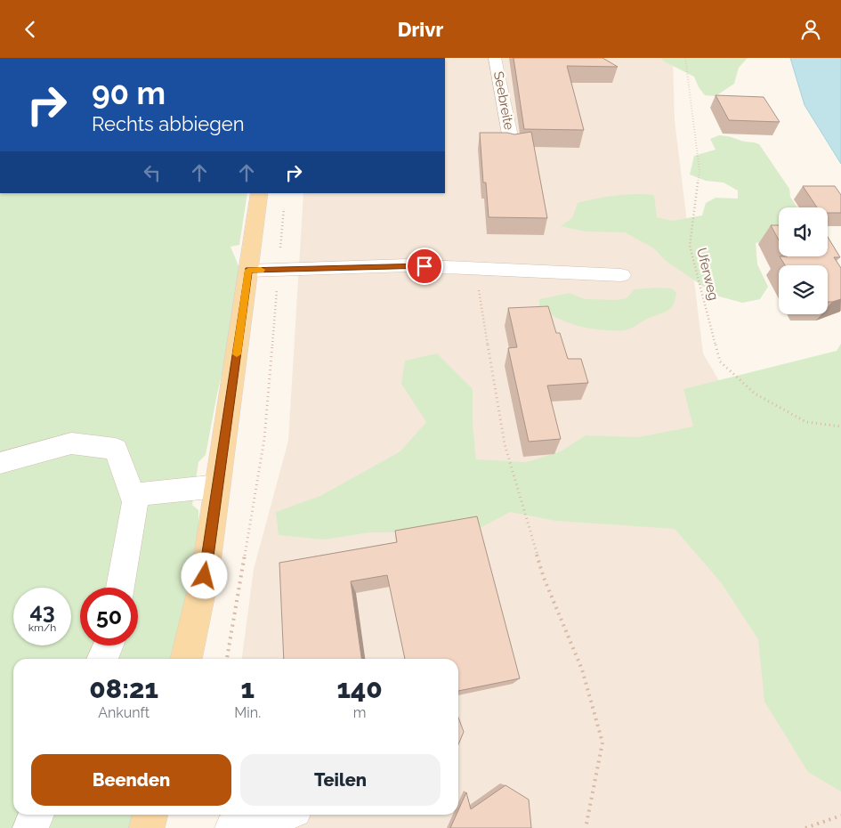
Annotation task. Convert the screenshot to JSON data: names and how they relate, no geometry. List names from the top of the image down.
{
  "streets": {
    "street": ["Seebreite"],
    "path": ["Uferweg"]
  },
  "page": {
    "header": "Drivr",
    "turn": ["90 m", "Rechts abbiegen"],
    "speed": "43 km/h",
    "limit": "50",
    "eta": [
      "08:21",
      "Ankunft",
      "1",
      "Min.",
      "140",
      "m"
    ],
    "buttons": ["Beenden", "Teilen"]
  }
}
